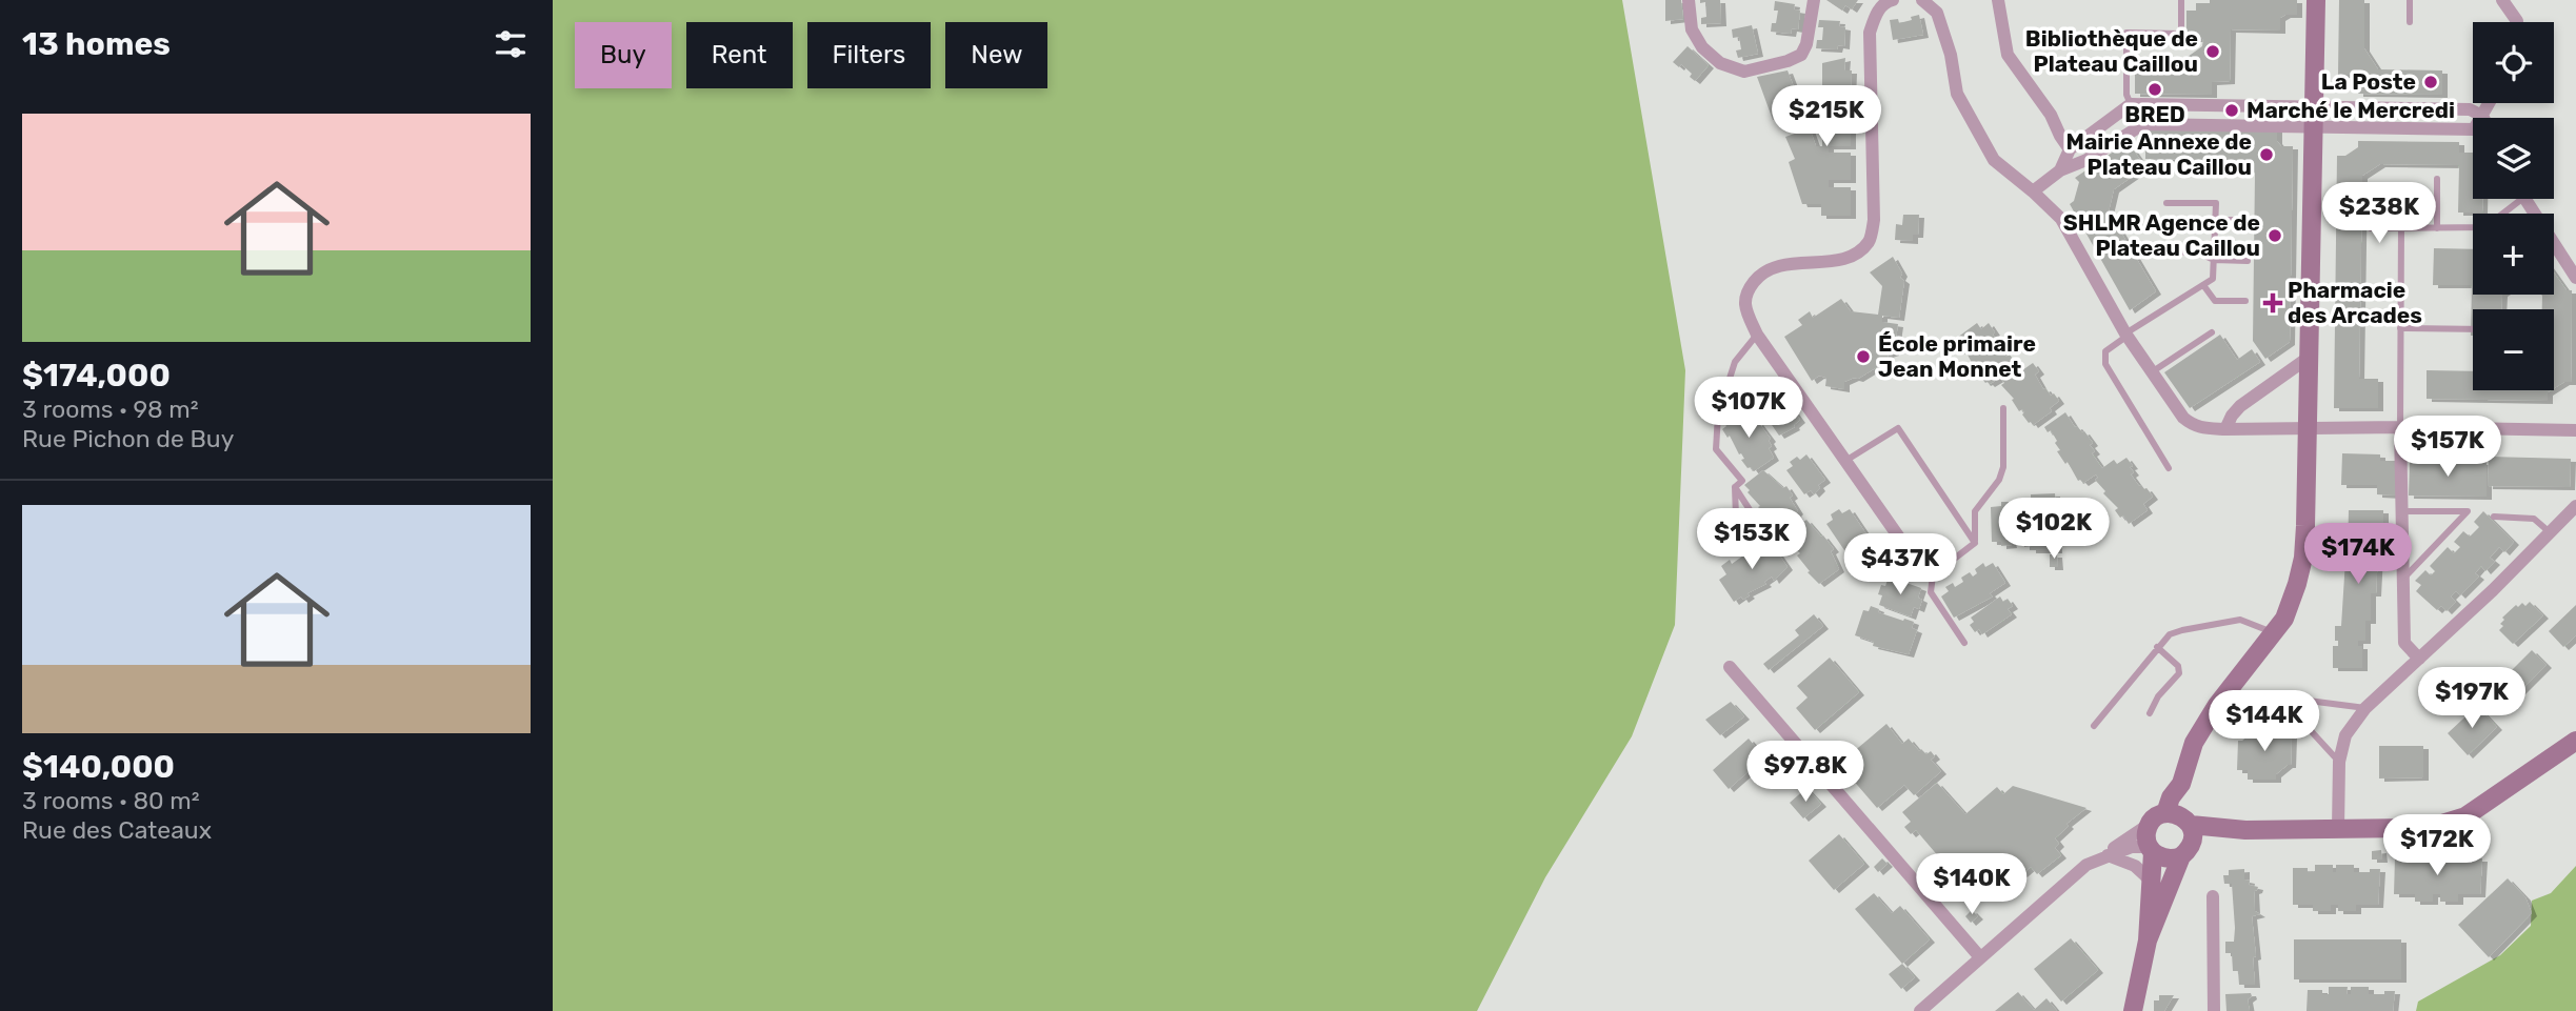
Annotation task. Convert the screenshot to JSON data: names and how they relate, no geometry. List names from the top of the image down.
{
  "places": {
    "other": [
      "Bibliothèque de Plateau Caillou",
      "La Poste",
      "BRED",
      "Marché le Mercredi",
      "Mairie Annexe de Plateau Caillou",
      "SHLMR Agence de Plateau Caillou",
      "École primaire Jean Monnet"
    ],
    "health": ["Pharmacie des Arcades"]
  },
  "page": {
    "heading": "13 homes",
    "map_buttons": ["+", "−"],
    "chip": [
      "Buy",
      "Rent",
      "Filters",
      "New"
    ],
    "price": [
      "$215K",
      "$238K",
      "$107K",
      "$157K",
      "$102K",
      "$153K",
      "$174K",
      "$437K",
      "$197K",
      "$144K",
      "$97.8K",
      "$172K",
      "$140K"
    ],
    "list": [
      {
        "name": "$174,000",
        "note": "3 rooms · 98 m² · Rue Pichon de Buy"
      },
      {
        "name": "$140,000",
        "note": "3 rooms · 80 m² · Rue des Cateaux"
      }
    ]
  }
}
